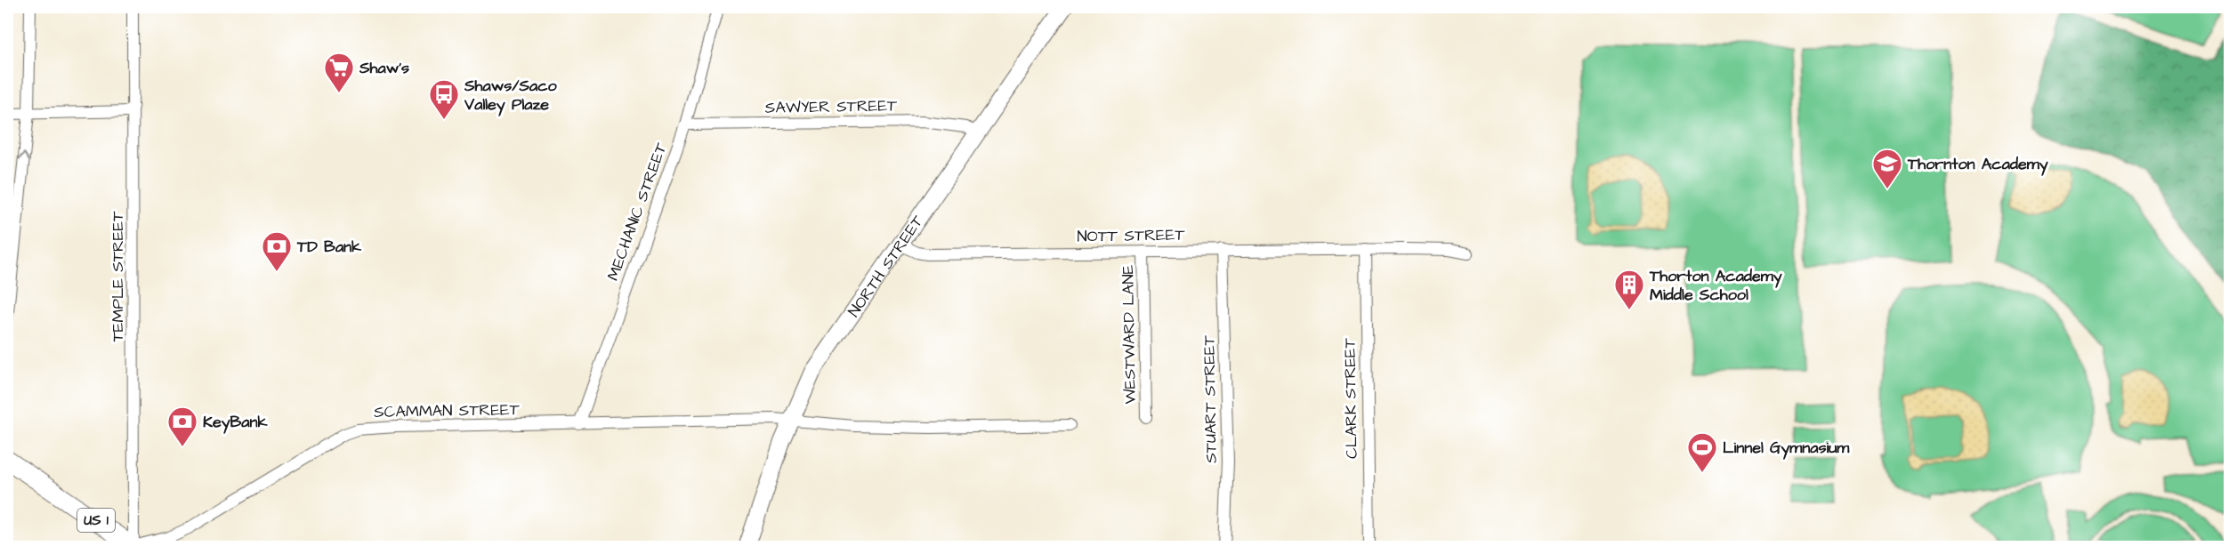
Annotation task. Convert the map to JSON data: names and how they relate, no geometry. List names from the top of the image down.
{
  "streets": {
    "main road": ["NORTH STREET", "US 1"],
    "street": [
      "SAWYER STREET",
      "MECHANIC STREET",
      "NOTT STREET",
      "TEMPLE STREET",
      "WESTWARD LANE",
      "CLARK STREET",
      "STUART STREET",
      "SCAMMAN STREET"
    ]
  },
  "crossings": [
    ["SAWYER STREET", "MECHANIC STREET"],
    ["SAWYER STREET", "NORTH STREET"],
    ["MECHANIC STREET", "SCAMMAN STREET"],
    ["NOTT STREET", "NORTH STREET"],
    ["NOTT STREET", "WESTWARD LANE"],
    ["NOTT STREET", "CLARK STREET"],
    ["NOTT STREET", "STUART STREET"],
    ["NORTH STREET", "SCAMMAN STREET"],
    ["TEMPLE STREET", "SCAMMAN STREET"],
    ["TEMPLE STREET", "US 1"],
    ["SCAMMAN STREET", "US 1"]
  ],
  "places": {
    "supermarket": ["Shaw's"],
    "bus stop": ["Shaws/Saco Valley Plaze"],
    "school or university": ["Thornton Academy"],
    "bank": ["TD Bank", "KeyBank"],
    "building": ["Thorton Academy Middle School"],
    "sports": ["Linnel Gymnasium"]
  }
}
